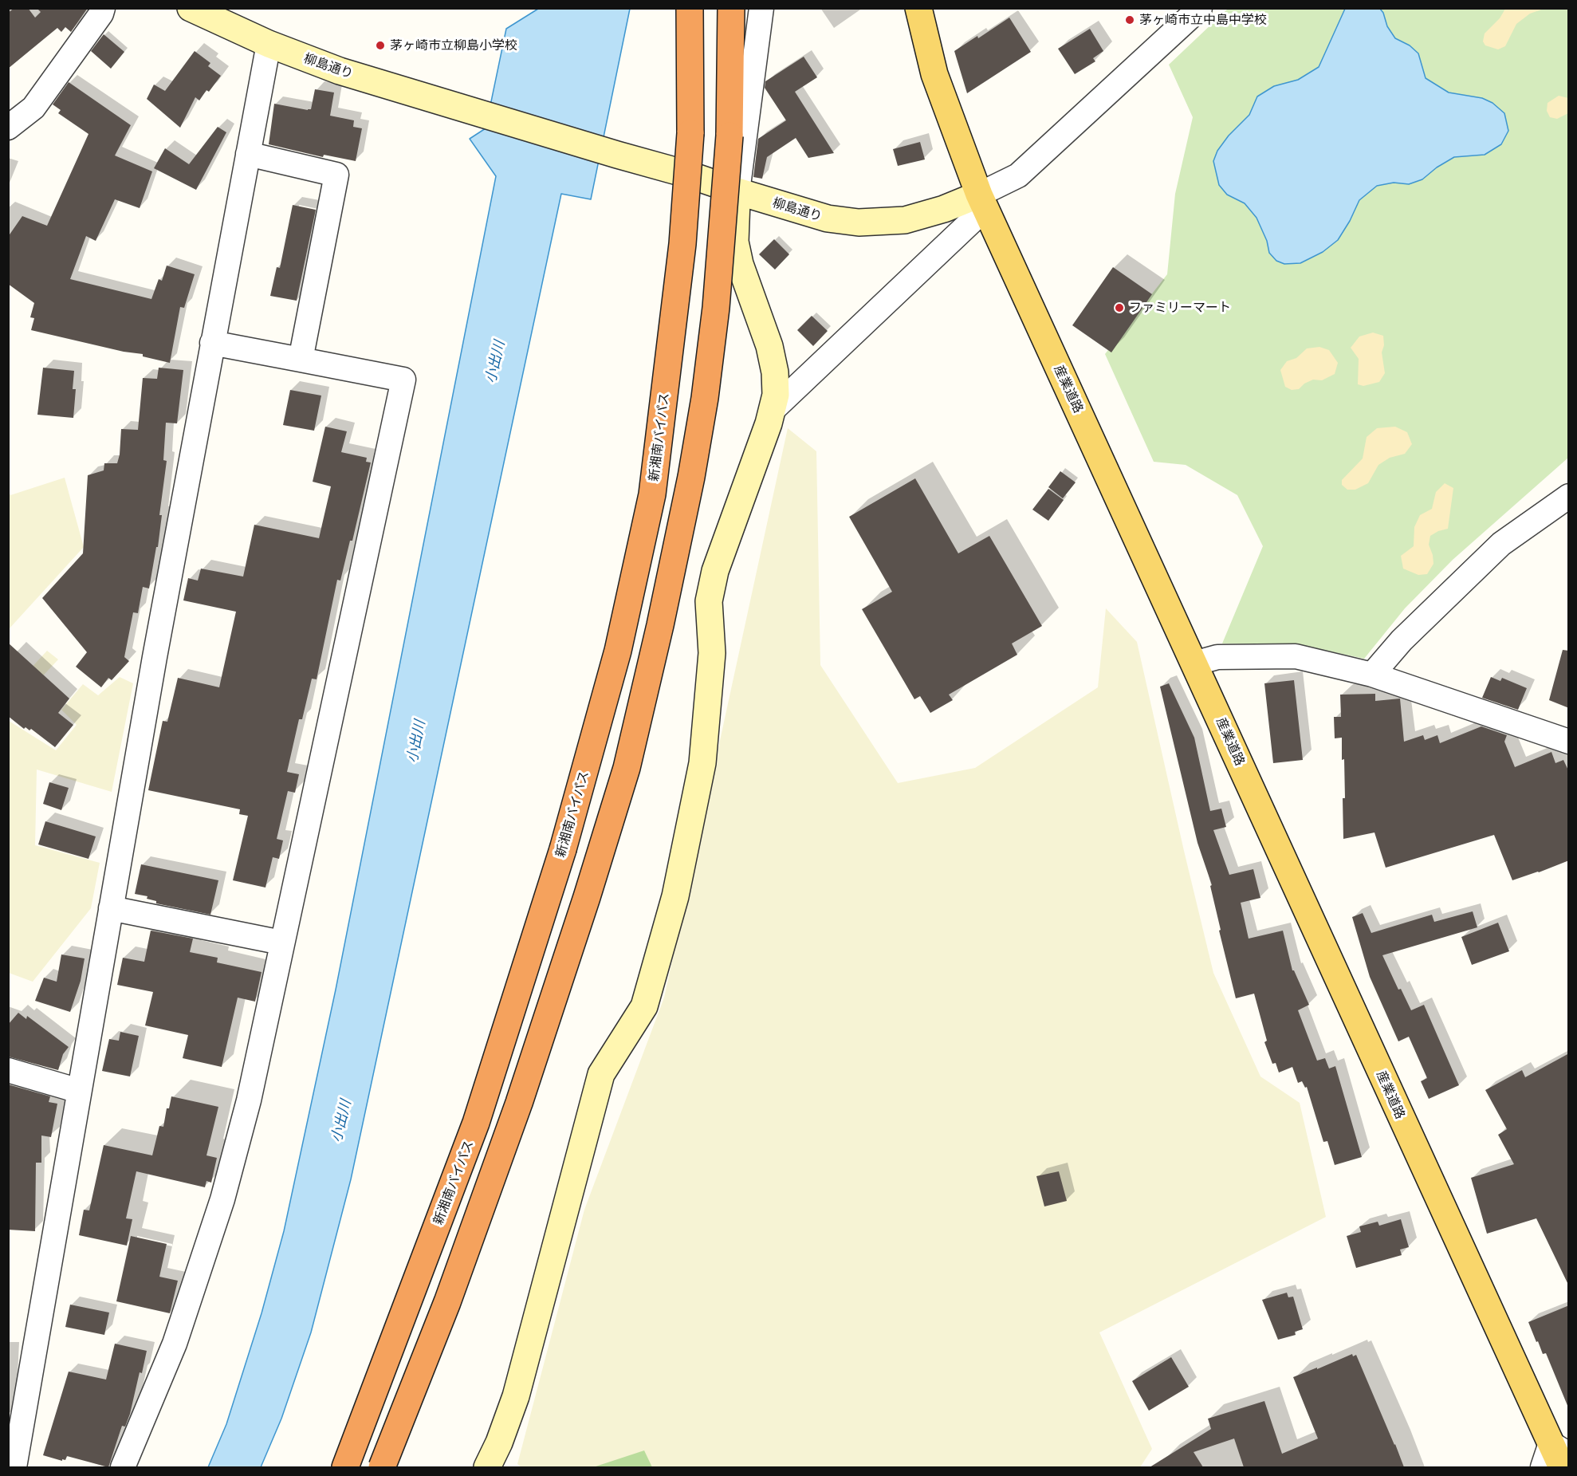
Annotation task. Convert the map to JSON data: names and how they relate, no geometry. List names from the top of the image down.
{
  "streets": {
    "highway": ["新湘南バイパス"],
    "main road": ["産業道路"],
    "street": ["柳島通り"]
  },
  "crossings": [
    ["柳島通り", "産業道路"]
  ],
  "water": ["小出川"],
  "places": ["茅ヶ崎市立中島中学校", "茅ヶ崎市立柳島小学校", "ファミリーマート"]
}
